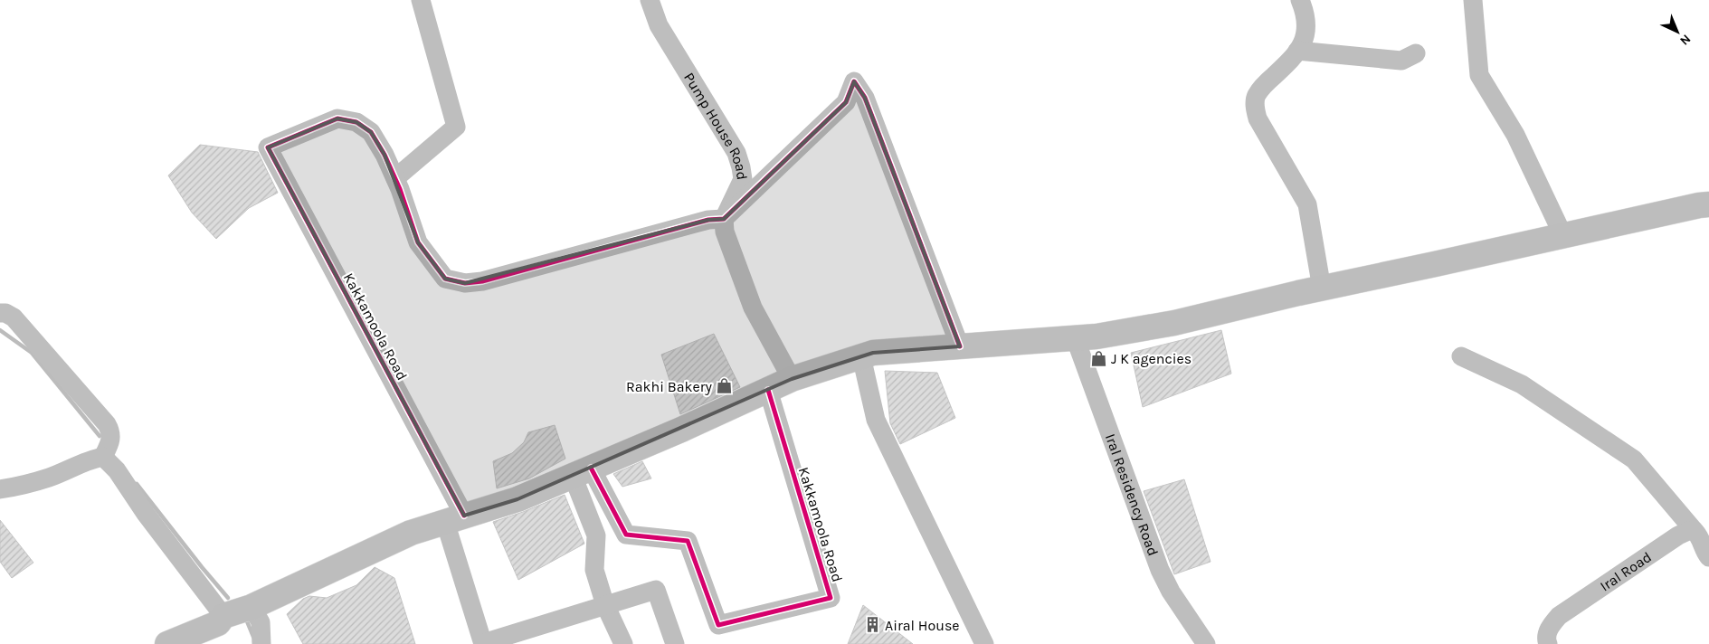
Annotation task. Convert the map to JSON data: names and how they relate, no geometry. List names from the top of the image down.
{
  "streets": {
    "street": [
      "Pump House Road",
      "Kakkamoola Road",
      "Iral Residency Road",
      "Iral Road"
    ]
  },
  "places": {
    "shop": ["J K agencies", "Rakhi Bakery"],
    "building": ["Airal House"]
  },
  "north": "bottom right"
}
